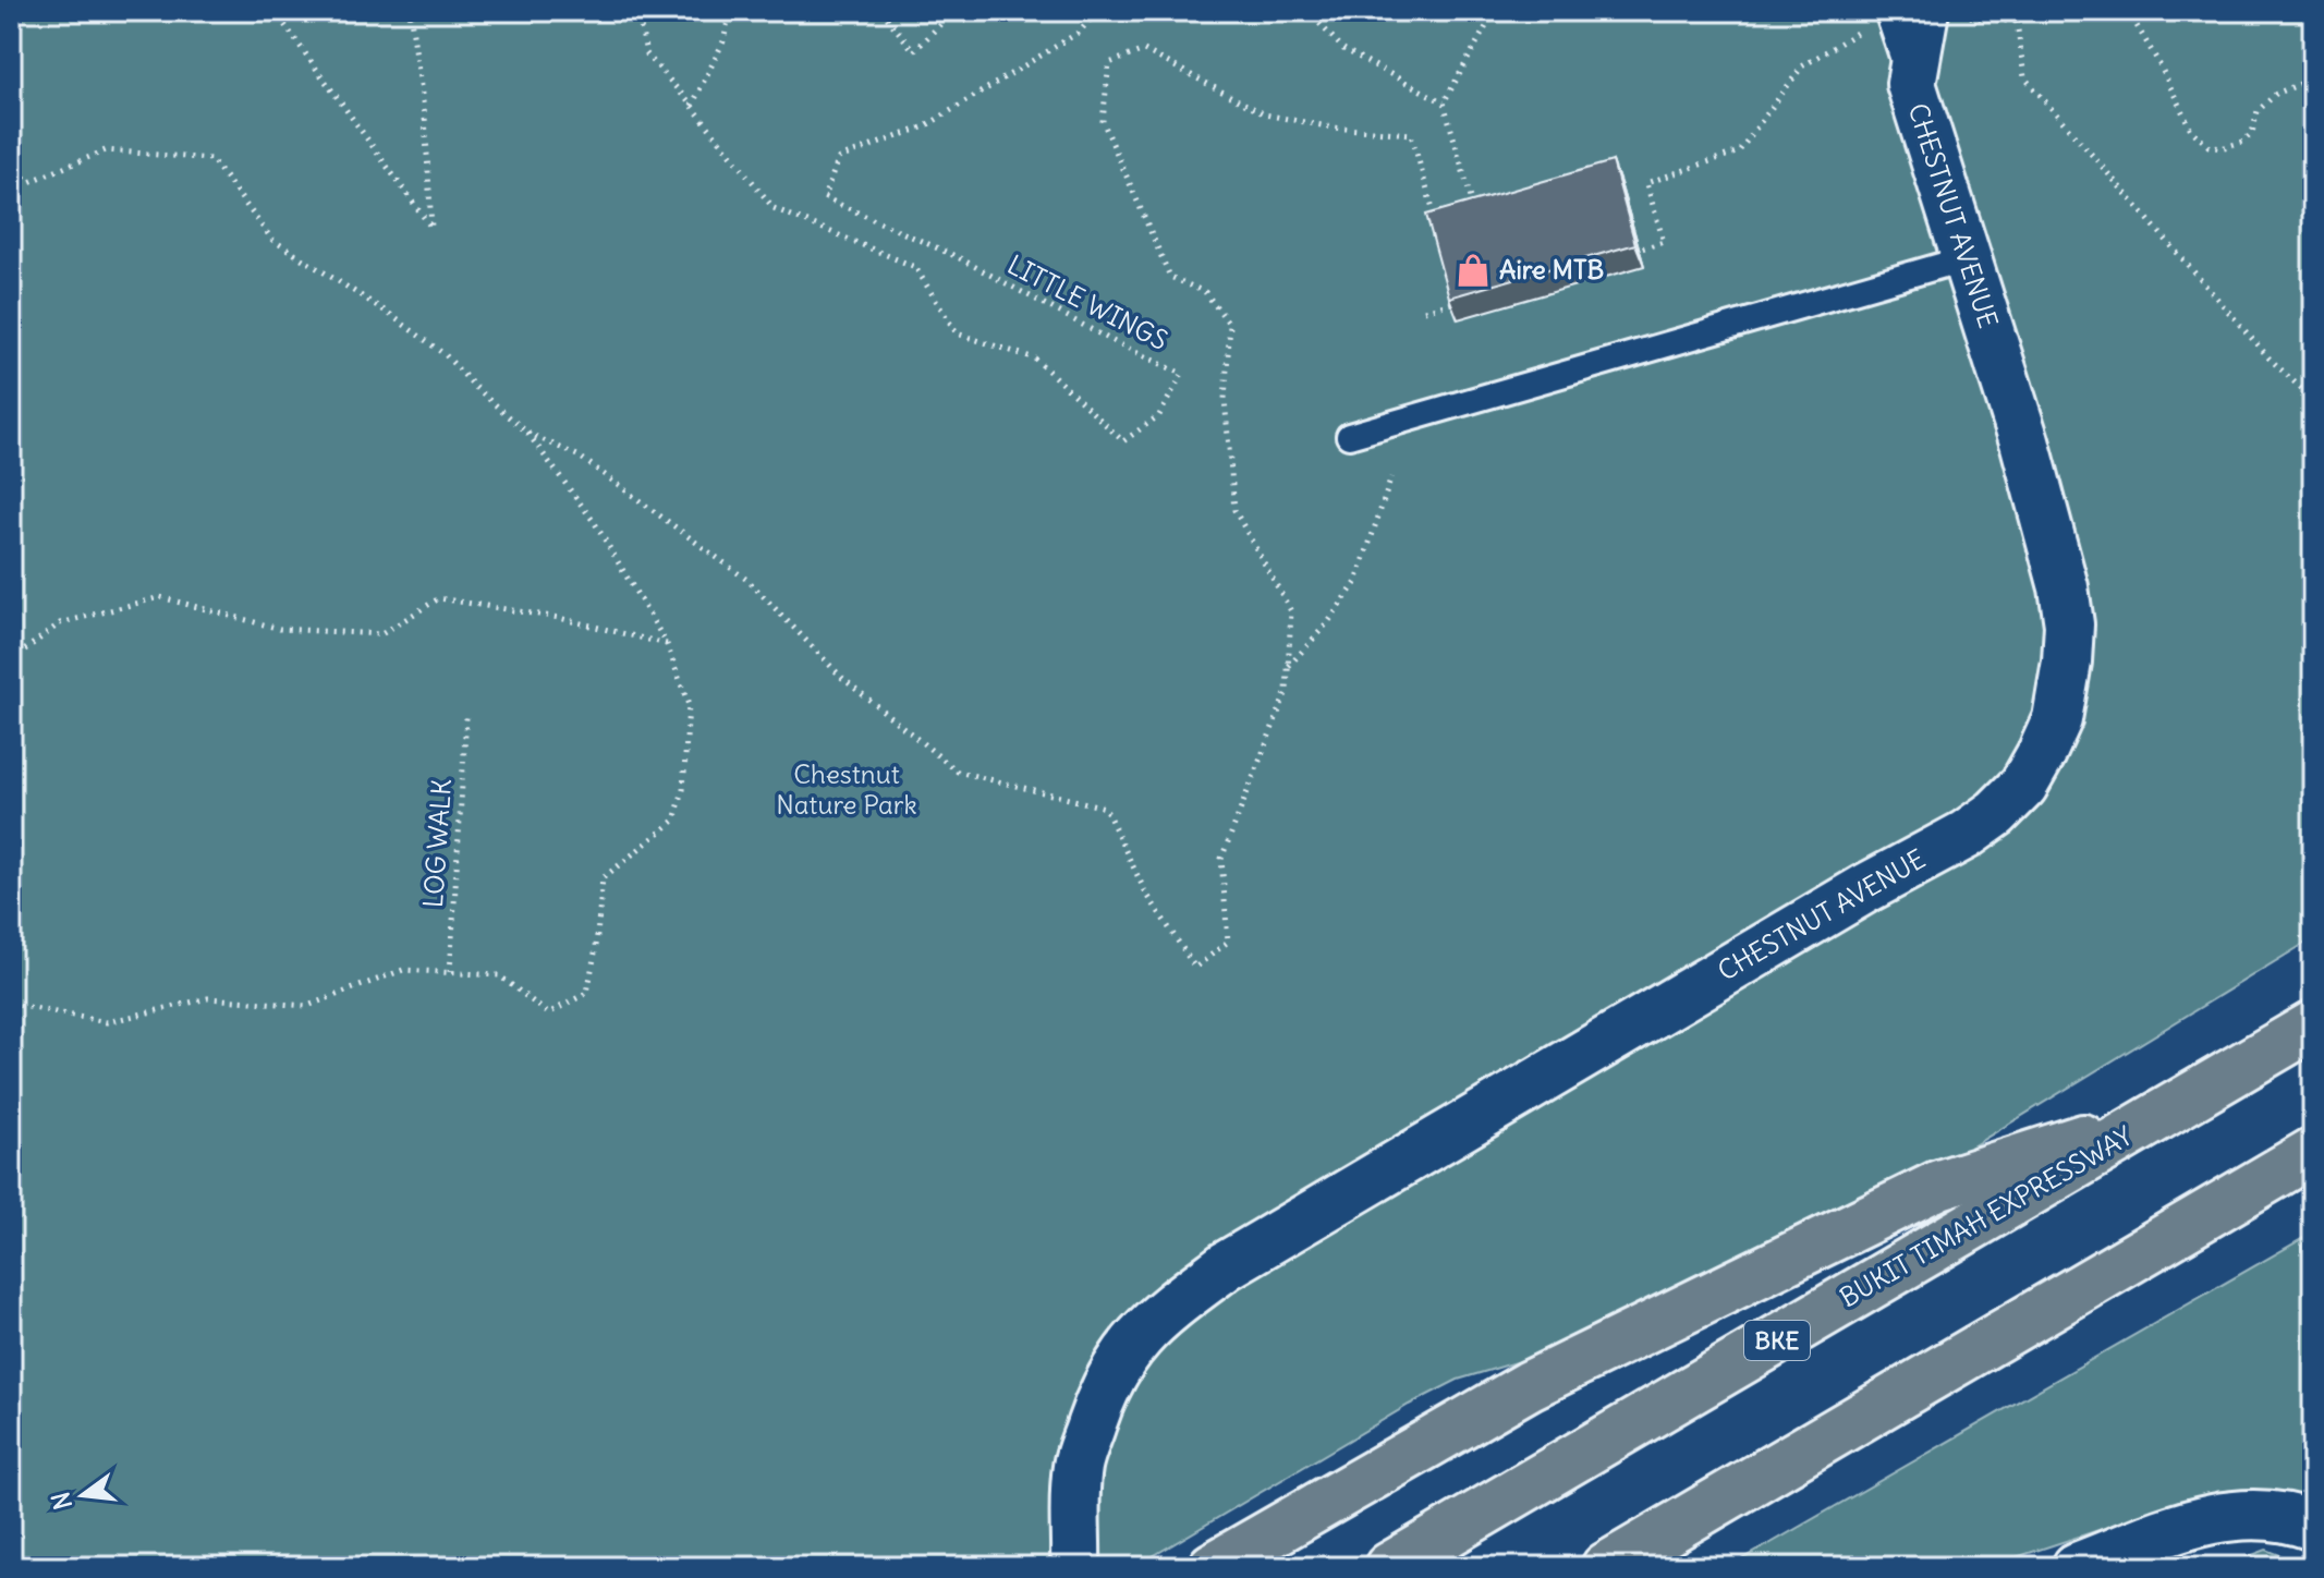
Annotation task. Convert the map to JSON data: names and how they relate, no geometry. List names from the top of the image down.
{
  "streets": {
    "highway": ["BUKIT TIMAH EXPRESSWAY", "BKE"],
    "street": ["CHESTNUT AVENUE"],
    "path": ["LITTLE WINGS", "LOG WALK"]
  },
  "parks": ["Chestnut Nature Park"],
  "places": {
    "shop": ["Aire MTB"]
  },
  "north": "left"
}
